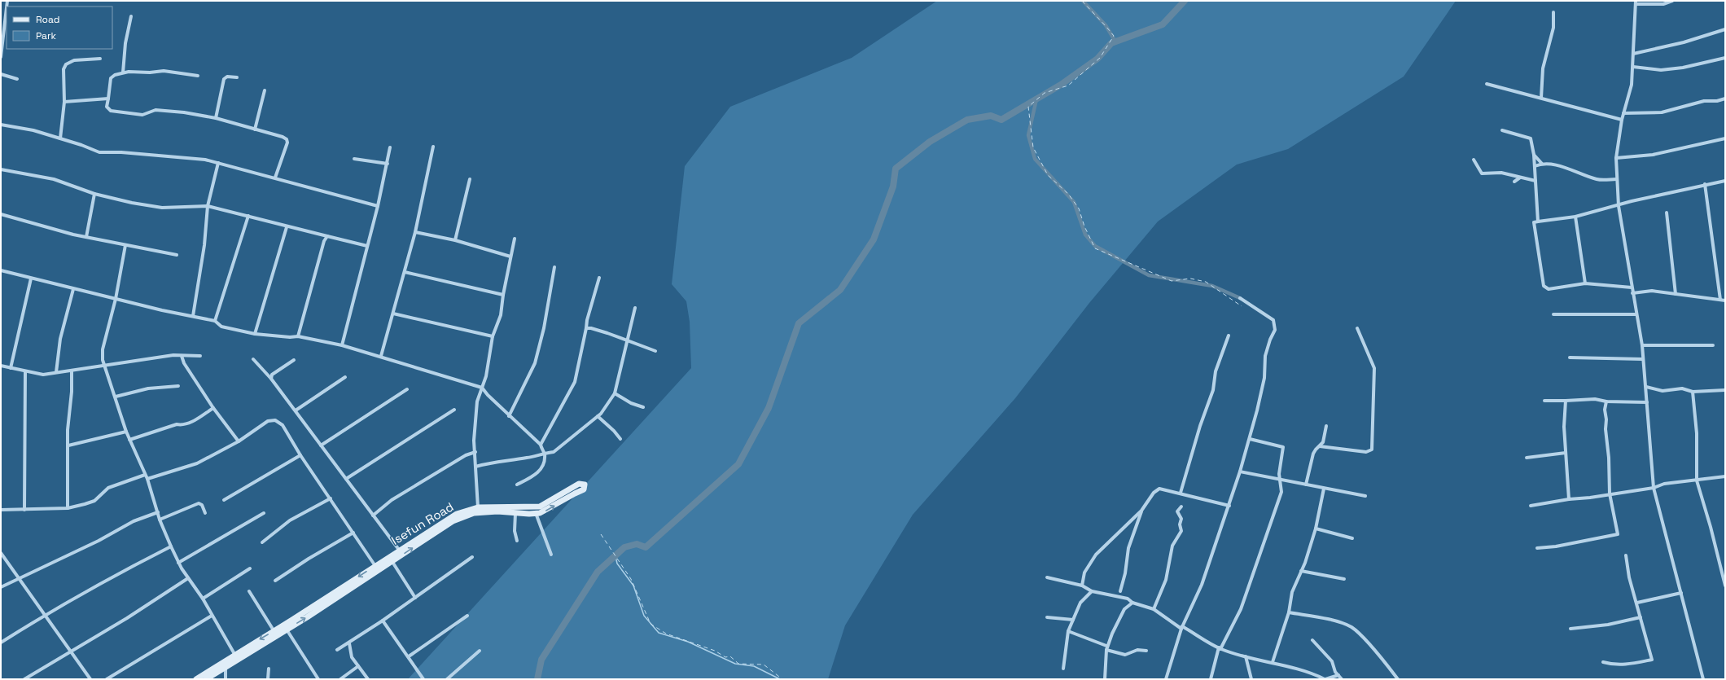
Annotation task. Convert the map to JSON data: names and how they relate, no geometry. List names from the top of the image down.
{
  "streets": {
    "street": ["Isefun Road"]
  },
  "legend": ["Road", "Park"]
}
